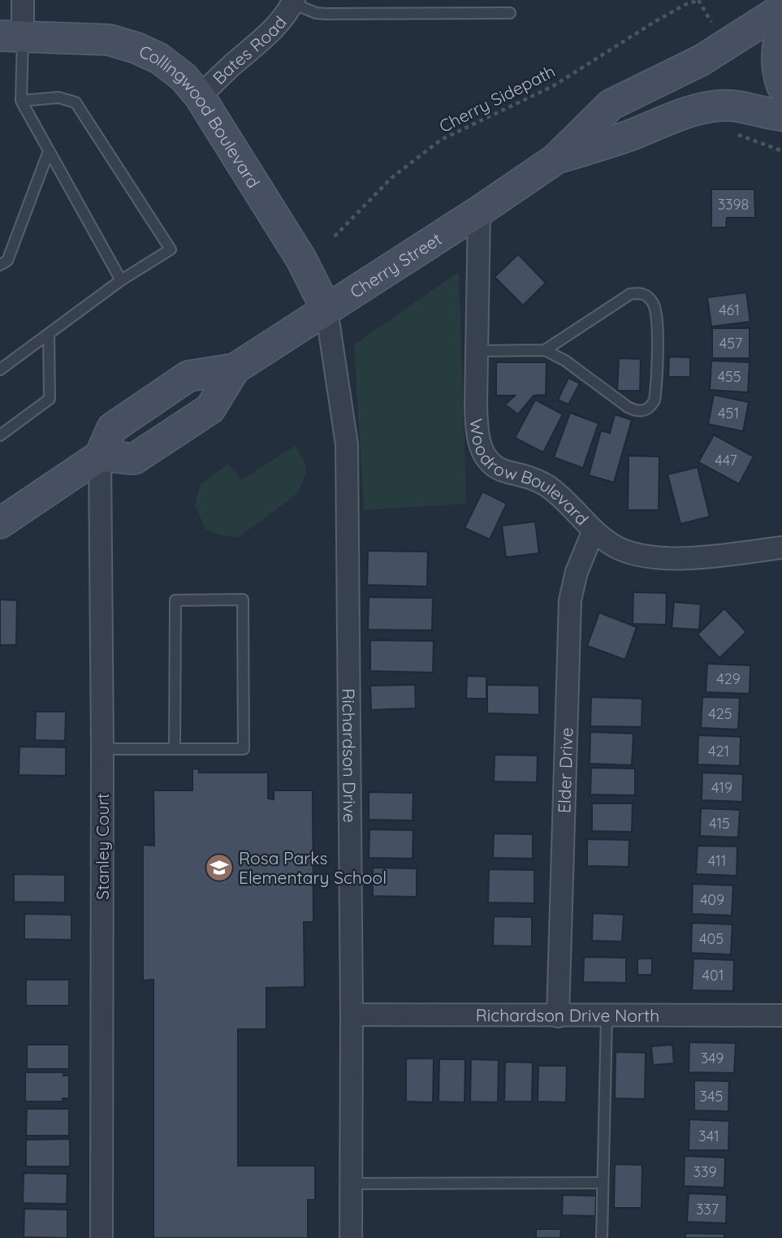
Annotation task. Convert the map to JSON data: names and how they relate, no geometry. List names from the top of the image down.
{
  "streets": {
    "main road": ["Collingwood Boulevard", "Cherry Street"],
    "street": [
      "Bates Road",
      "Woodrow Boulevard",
      "Richardson Drive",
      "Elder Drive",
      "Stanley Court",
      "Richardson Drive North"
    ],
    "path": ["Cherry Sidepath"]
  },
  "crossings": [
    ["Bates Road", "Collingwood Boulevard"],
    ["Collingwood Boulevard", "Cherry Street"],
    ["Collingwood Boulevard", "Richardson Drive"],
    ["Cherry Street", "Woodrow Boulevard"],
    ["Cherry Street", "Richardson Drive"],
    ["Cherry Street", "Stanley Court"],
    ["Woodrow Boulevard", "Elder Drive"],
    ["Richardson Drive", "Richardson Drive North"],
    ["Elder Drive", "Richardson Drive North"]
  ],
  "places": {
    "school or university": ["Rosa Parks Elementary School"]
  },
  "house_numbers": [
    "3398",
    "461",
    "457",
    "455",
    "451",
    "447",
    "429",
    "425",
    "421",
    "419",
    "415",
    "411",
    "409",
    "405",
    "401",
    "349",
    "345",
    "341",
    "339",
    "337"
  ]
}
